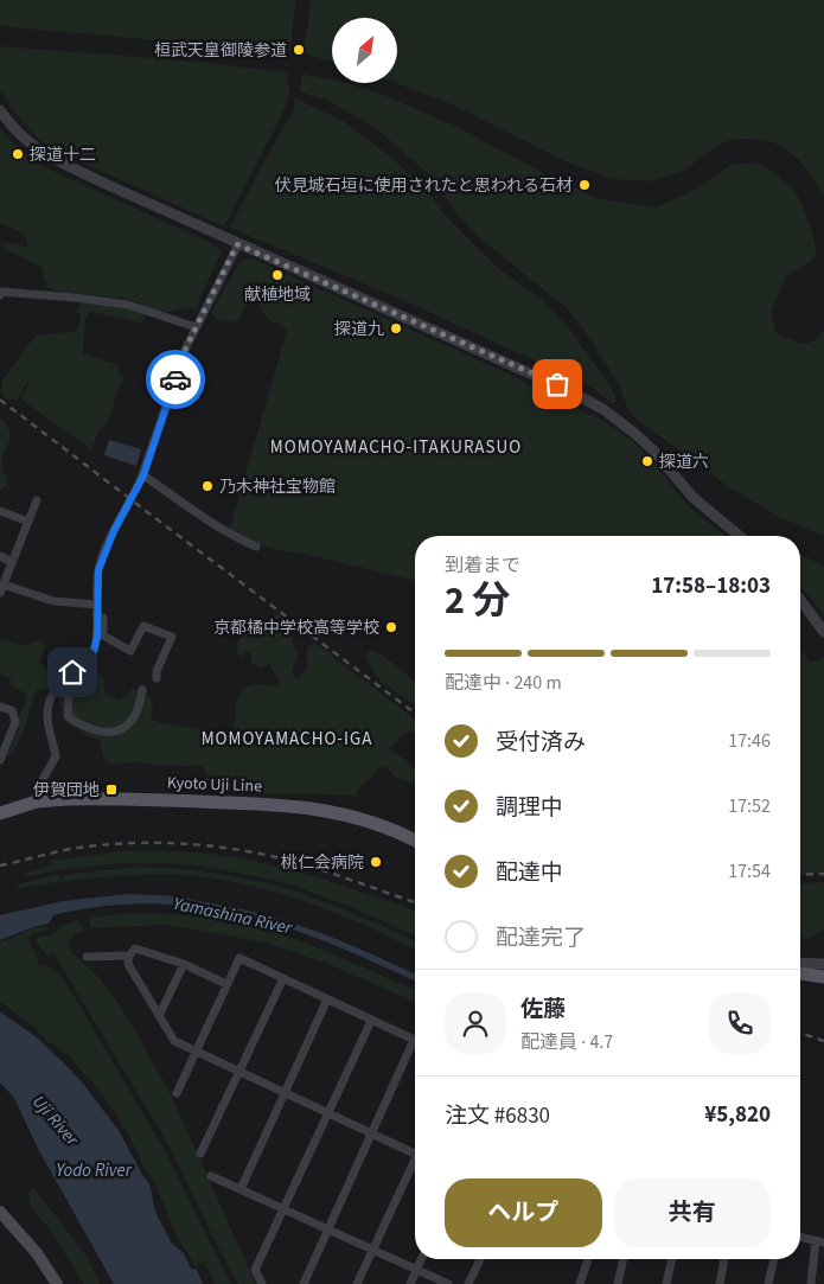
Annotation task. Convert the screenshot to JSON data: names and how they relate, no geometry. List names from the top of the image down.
{
  "streets": {
    "main road": ["Kyoto Uji Line"]
  },
  "districts": ["MOMOYAMACHO-ITAKURASUO", "MOMOYAMACHO-IGA"],
  "water": ["Yamashina River", "Uji River", "Yodo River"],
  "places": {
    "other": [
      "桓武天皇御陵参道",
      "探道十二",
      "伏見城石垣に使用されたと思われる石材",
      "献植地域",
      "探道九",
      "探道六",
      "乃木神社宝物館",
      "京都橘中学校高等学校",
      "桃仁会病院"
    ],
    "transit": ["伊賀団地"]
  },
  "north": "top right",
  "page": {
    "heading": ["2 分", "到着まで", "17:58–18:03"],
    "panel": [
      "佐藤",
      "配達員 · 4.7",
      "注文 #6830",
      "¥5,820"
    ],
    "bar": "配達中 · 240 m",
    "list": [
      ["受付済み", "17:46"],
      ["調理中", "17:52"],
      ["配達中", "17:54"],
      "配達完了"
    ],
    "buttons": ["ヘルプ", "共有"]
  }
}
